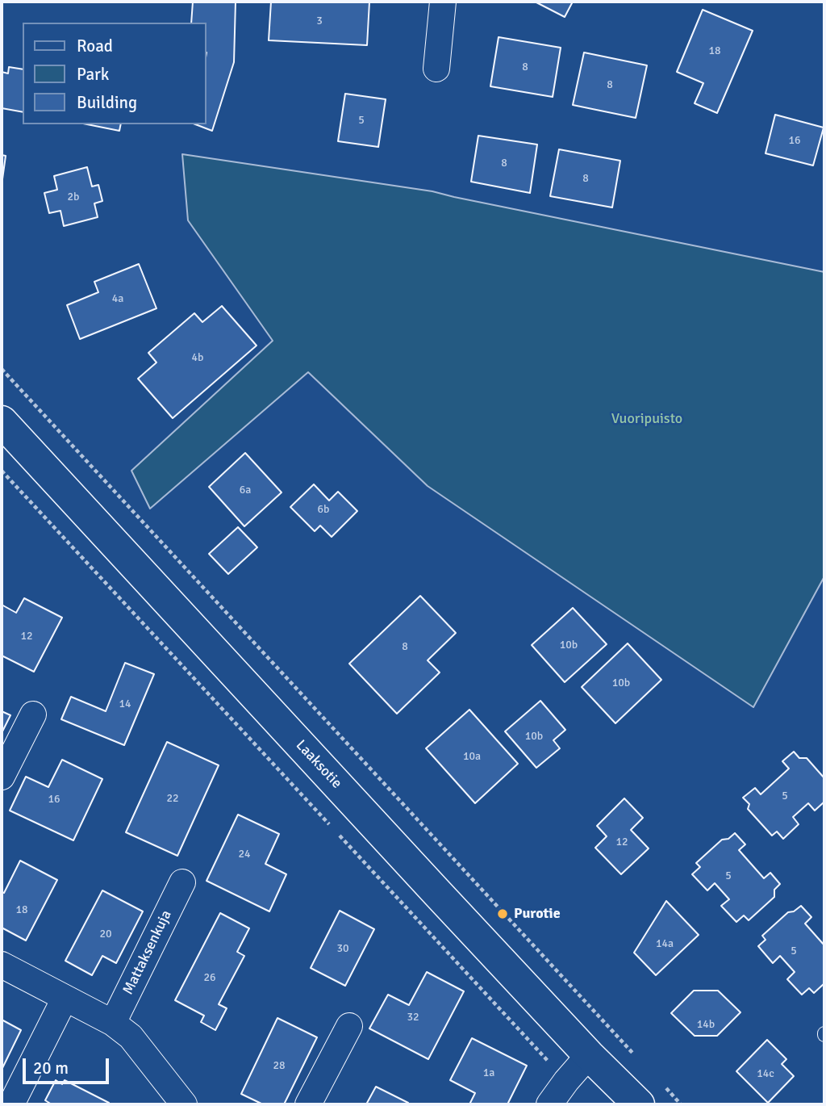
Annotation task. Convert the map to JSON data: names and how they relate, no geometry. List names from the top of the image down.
{
  "streets": {
    "main road": ["Laaksotie"],
    "street": ["Mattaksenkuja"]
  },
  "parks": ["Vuoripuisto"],
  "places": ["Purotie"],
  "house_numbers": [
    "3",
    "18",
    "8",
    "8",
    "5",
    "16",
    "8",
    "8",
    "2b",
    "4a",
    "4b",
    "6a",
    "6b",
    "12",
    "10b",
    "8",
    "10b",
    "14",
    "10b",
    "10a",
    "5",
    "22",
    "16",
    "12",
    "24",
    "5",
    "18",
    "20",
    "14a",
    "30",
    "5",
    "26",
    "32",
    "14b",
    "28",
    "1a",
    "14c"
  ],
  "legend": ["Road", "Park", "Building"],
  "scale_bar": "20 m"
}
